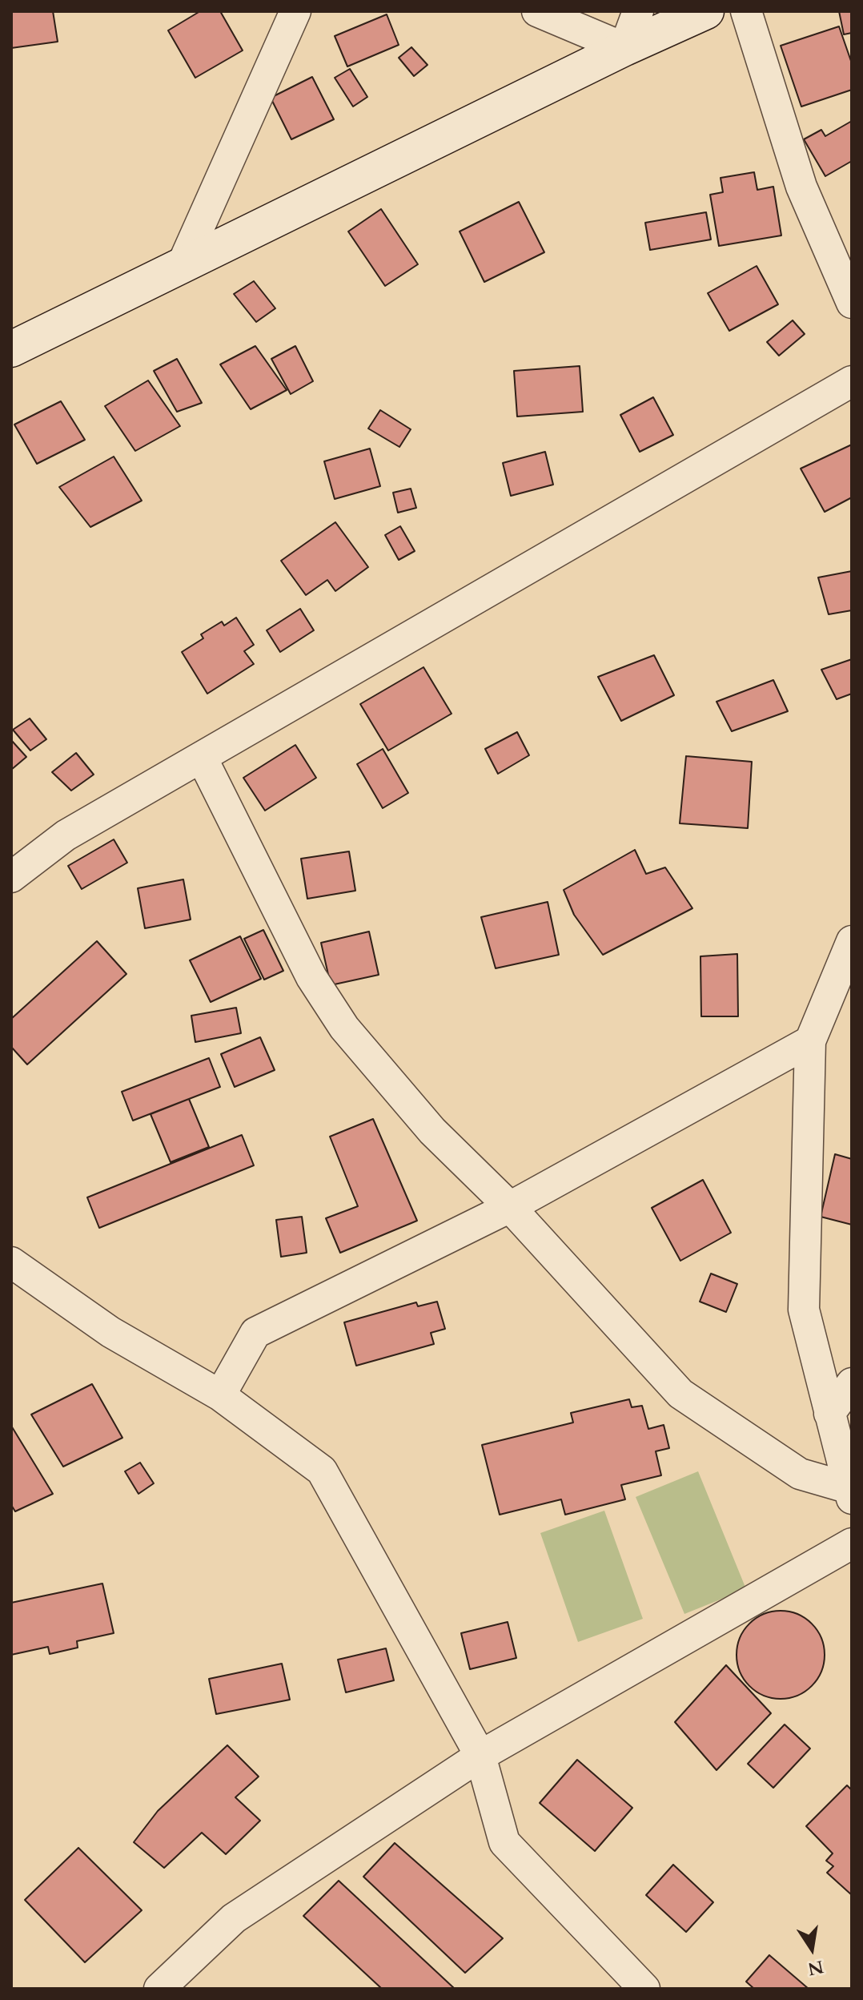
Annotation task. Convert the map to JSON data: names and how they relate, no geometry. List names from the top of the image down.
{
  "north": "bottom"
}
